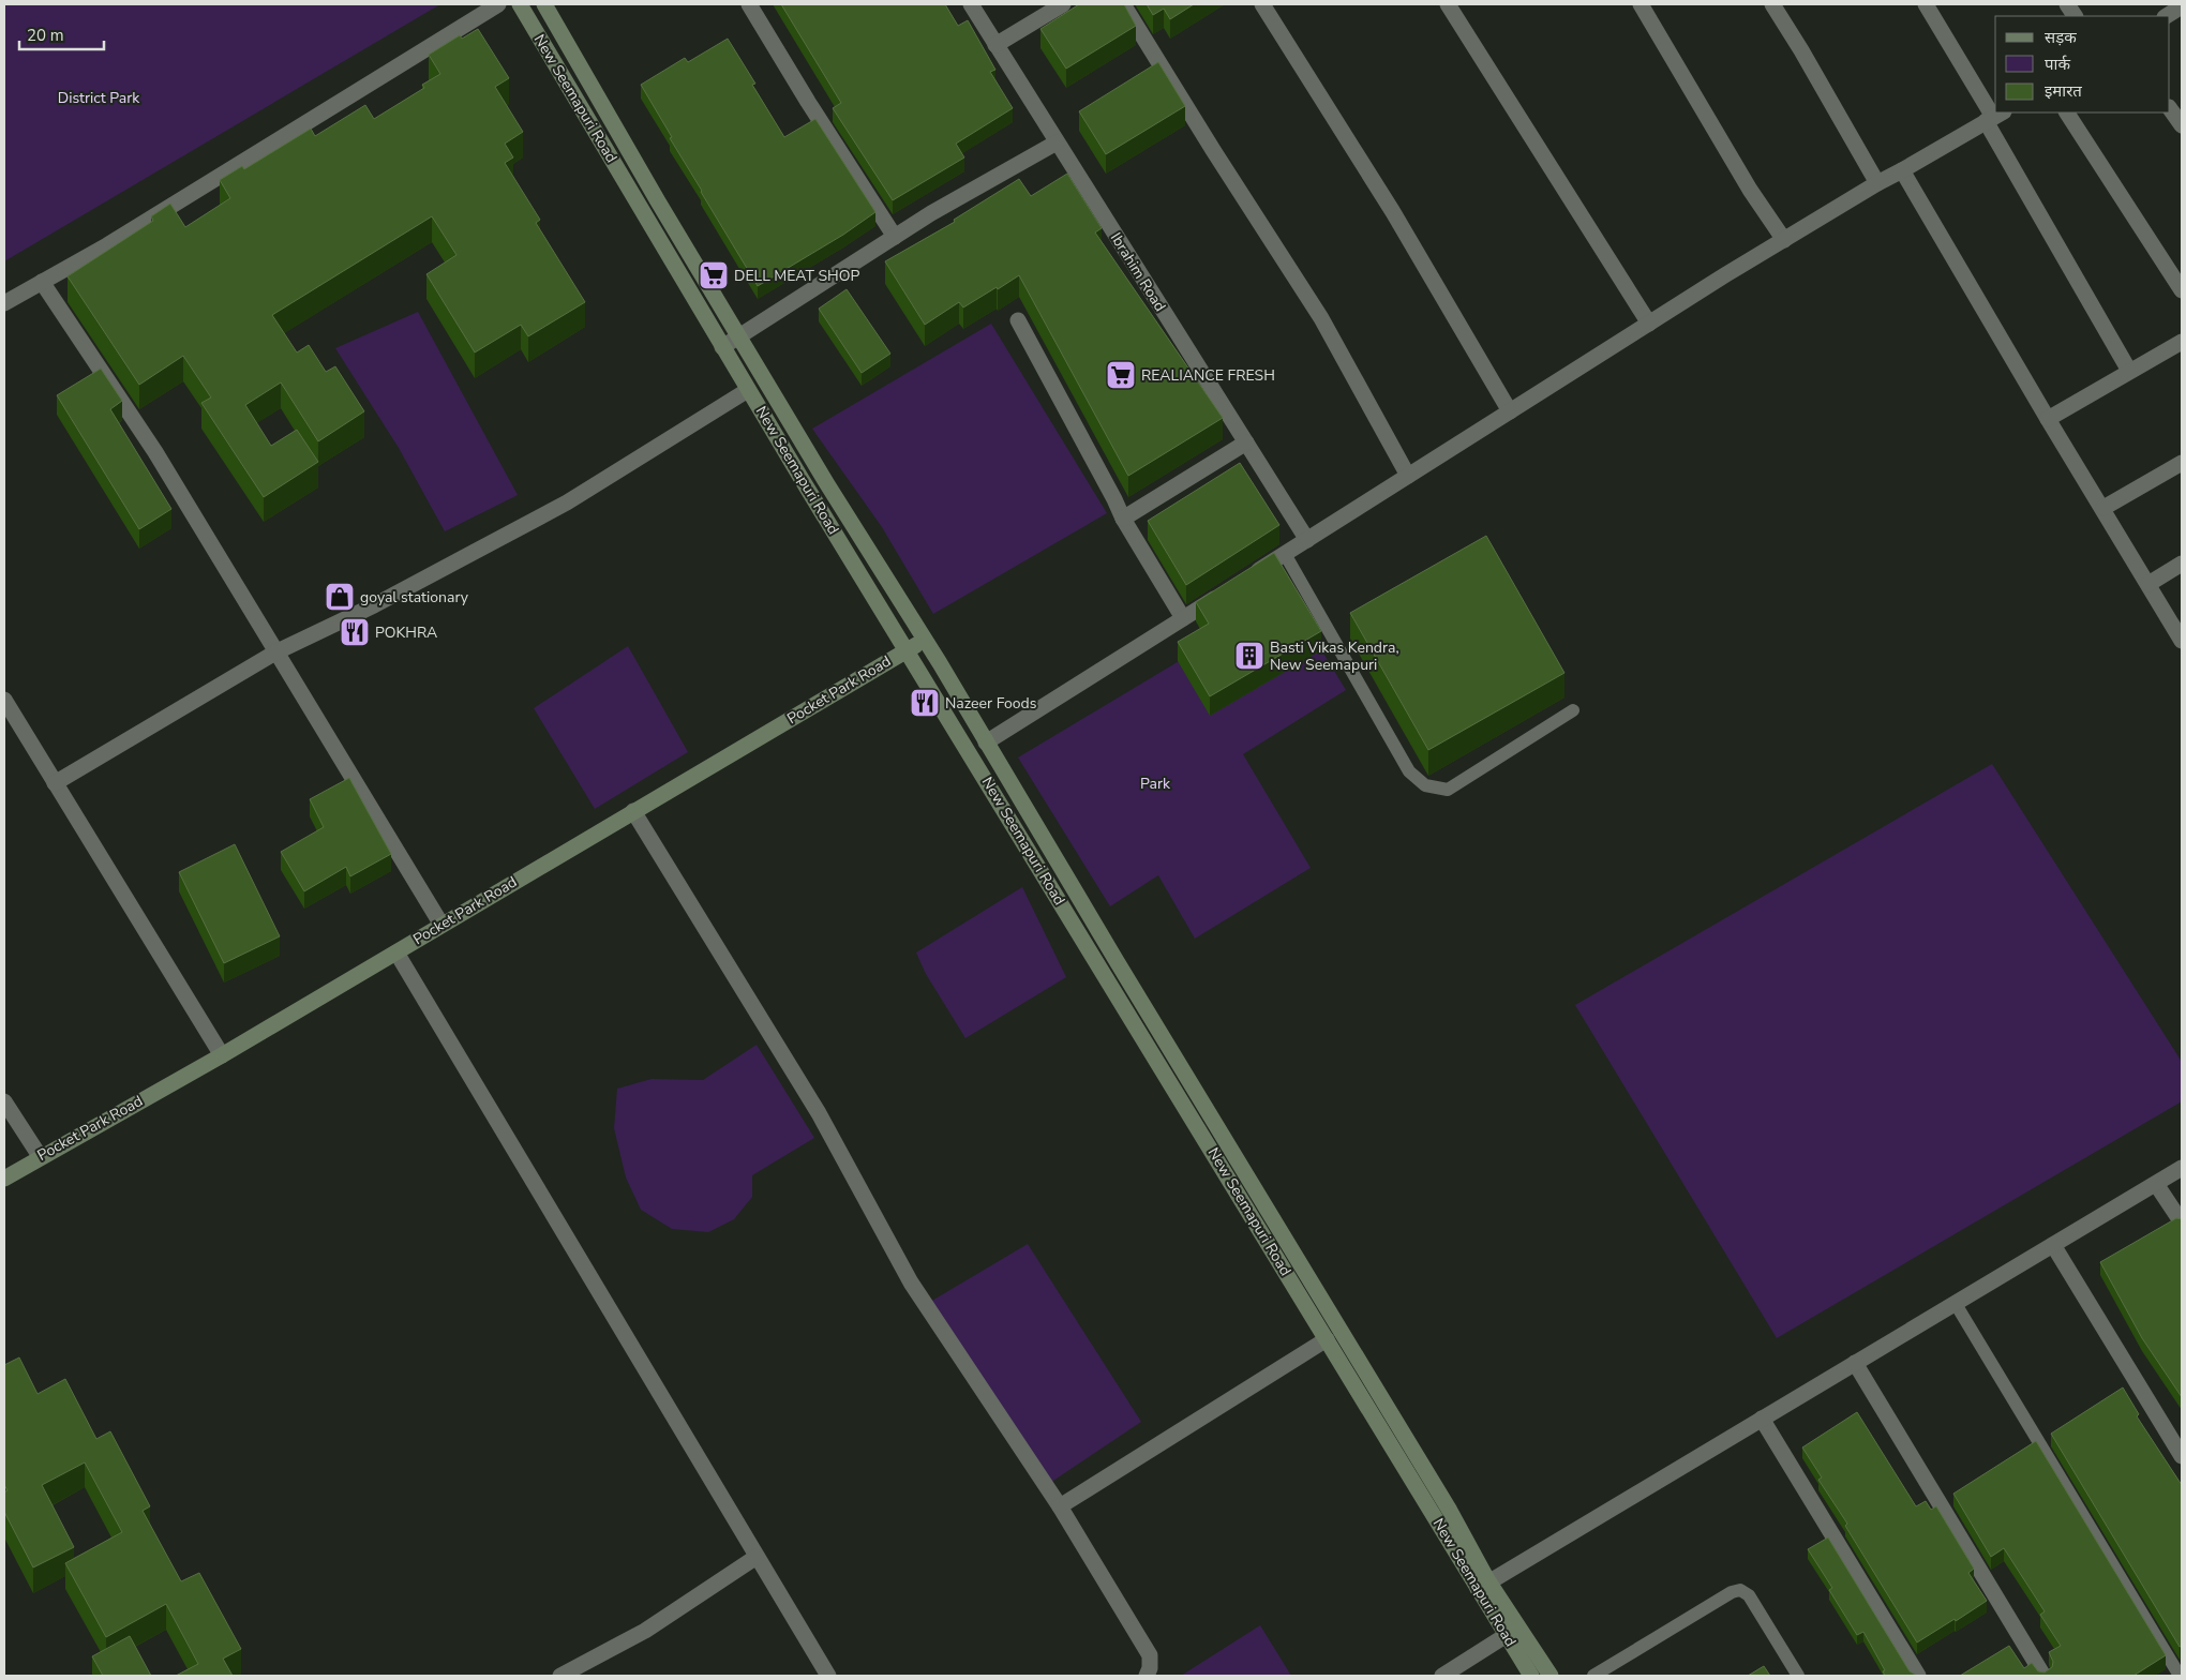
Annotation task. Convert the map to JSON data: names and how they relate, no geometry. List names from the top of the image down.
{
  "streets": {
    "main road": ["New Seemapuri Road", "Pocket Park Road"],
    "street": ["Ibrahim Road"]
  },
  "crossings": [
    ["New Seemapuri Road", "Pocket Park Road"]
  ],
  "parks": ["District Park", "Park"],
  "places": {
    "supermarket": ["DELL MEAT SHOP", "REALIANCE FRESH"],
    "shop": ["goyal stationary"],
    "restaurant": ["POKHRA", "Nazeer Foods"],
    "building": ["Basti Vikas Kendra, New Seemapuri"]
  },
  "legend": ["सड़क", "पार्क", "इमारत"],
  "scale_bar": "20 m"
}
